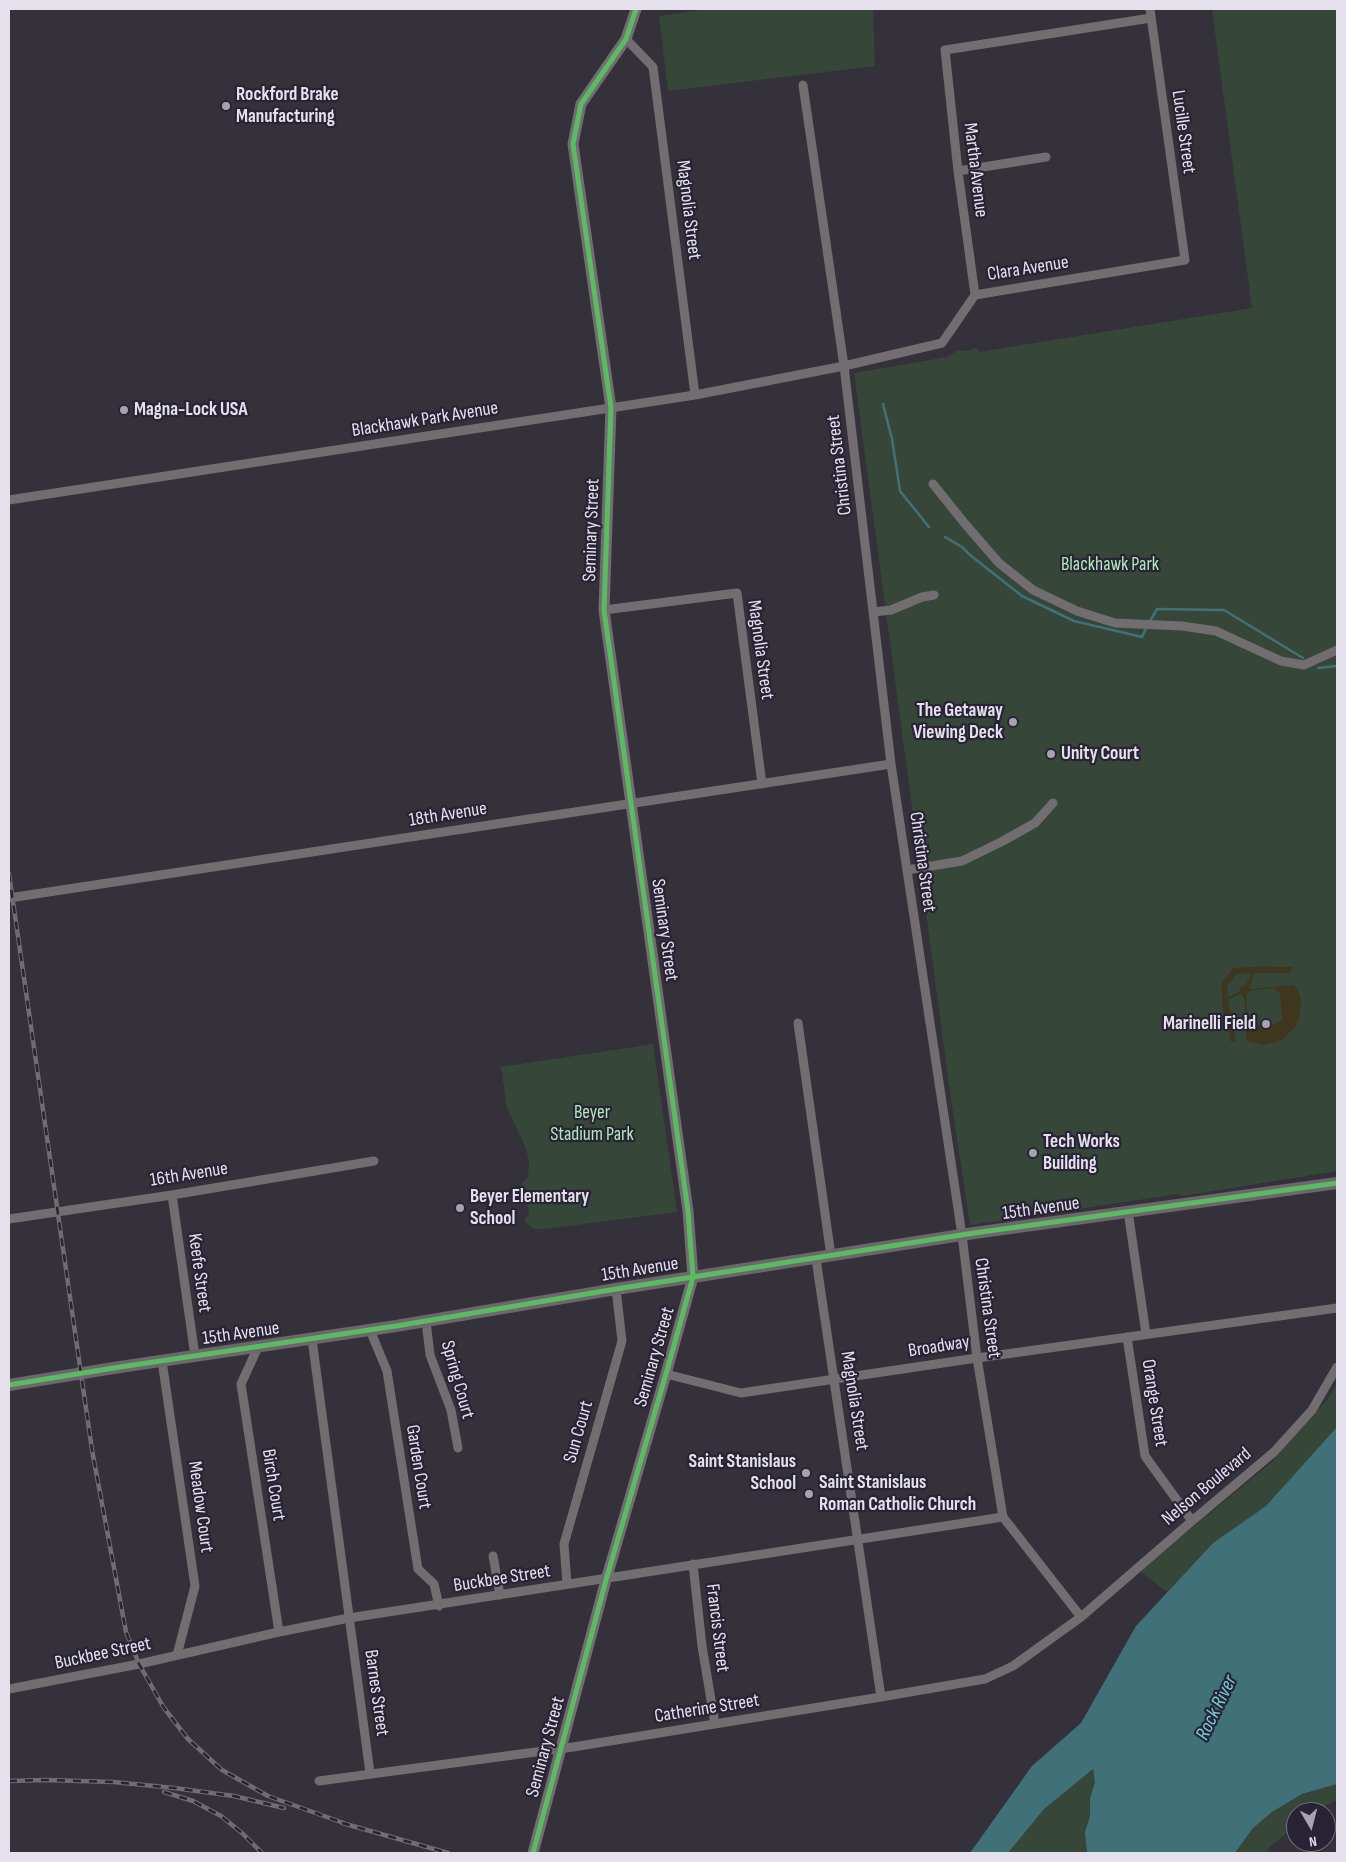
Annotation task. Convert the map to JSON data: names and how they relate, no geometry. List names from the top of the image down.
{
  "streets": {
    "main road": ["15th Avenue"],
    "street": [
      "Lucille Street",
      "Martha Avenue",
      "Magnolia Street",
      "Clara Avenue",
      "Blackhawk Park Avenue",
      "Christina Street",
      "Seminary Street",
      "18th Avenue",
      "16th Avenue",
      "Keefe Street",
      "Broadway",
      "Spring Court",
      "Orange Street",
      "Sun Court",
      "Garden Court",
      "Birch Court",
      "Nelson Boulevard",
      "Meadow Court",
      "Buckbee Street",
      "Francis Street",
      "Barnes Street",
      "Catherine Street"
    ]
  },
  "crossings": [
    ["Lucille Street", "Martha Avenue"],
    ["Lucille Street", "Clara Avenue"],
    ["Martha Avenue", "Clara Avenue"],
    ["Magnolia Street", "Blackhawk Park Avenue"],
    ["Magnolia Street", "Seminary Street"],
    ["Magnolia Street", "18th Avenue"],
    ["Magnolia Street", "15th Avenue"],
    ["Magnolia Street", "Broadway"],
    ["Magnolia Street", "Buckbee Street"],
    ["Magnolia Street", "Catherine Street"],
    ["Clara Avenue", "Blackhawk Park Avenue"],
    ["Clara Avenue", "Christina Street"],
    ["Blackhawk Park Avenue", "Christina Street"],
    ["Blackhawk Park Avenue", "Seminary Street"],
    ["Christina Street", "18th Avenue"],
    ["Christina Street", "15th Avenue"],
    ["Christina Street", "Broadway"],
    ["Christina Street", "Nelson Boulevard"],
    ["Christina Street", "Buckbee Street"],
    ["Christina Street", "Catherine Street"],
    ["Seminary Street", "18th Avenue"],
    ["Seminary Street", "15th Avenue"],
    ["Seminary Street", "Broadway"],
    ["Seminary Street", "Buckbee Street"],
    ["Seminary Street", "Catherine Street"],
    ["16th Avenue", "Keefe Street"],
    ["15th Avenue", "Keefe Street"],
    ["15th Avenue", "Spring Court"],
    ["15th Avenue", "Orange Street"],
    ["15th Avenue", "Sun Court"],
    ["15th Avenue", "Garden Court"],
    ["15th Avenue", "Birch Court"],
    ["15th Avenue", "Meadow Court"],
    ["Broadway", "Orange Street"],
    ["Orange Street", "Nelson Boulevard"],
    ["Sun Court", "Buckbee Street"],
    ["Garden Court", "Buckbee Street"],
    ["Birch Court", "Buckbee Street"],
    ["Nelson Boulevard", "Catherine Street"],
    ["Meadow Court", "Buckbee Street"],
    ["Buckbee Street", "Francis Street"],
    ["Buckbee Street", "Barnes Street"],
    ["Francis Street", "Catherine Street"],
    ["Barnes Street", "Catherine Street"]
  ],
  "water": ["Rock River"],
  "parks": ["Blackhawk Park", "Beyer Stadium Park"],
  "places": [
    "Rockford Brake Manufacturing",
    "Magna-Lock USA",
    "The Getaway Viewing Deck",
    "Unity Court",
    "Marinelli Field",
    "Tech Works Building",
    "Beyer Elementary School",
    "Saint Stanislaus School",
    "Saint Stanislaus Roman Catholic Church"
  ],
  "north": "bottom"
}
